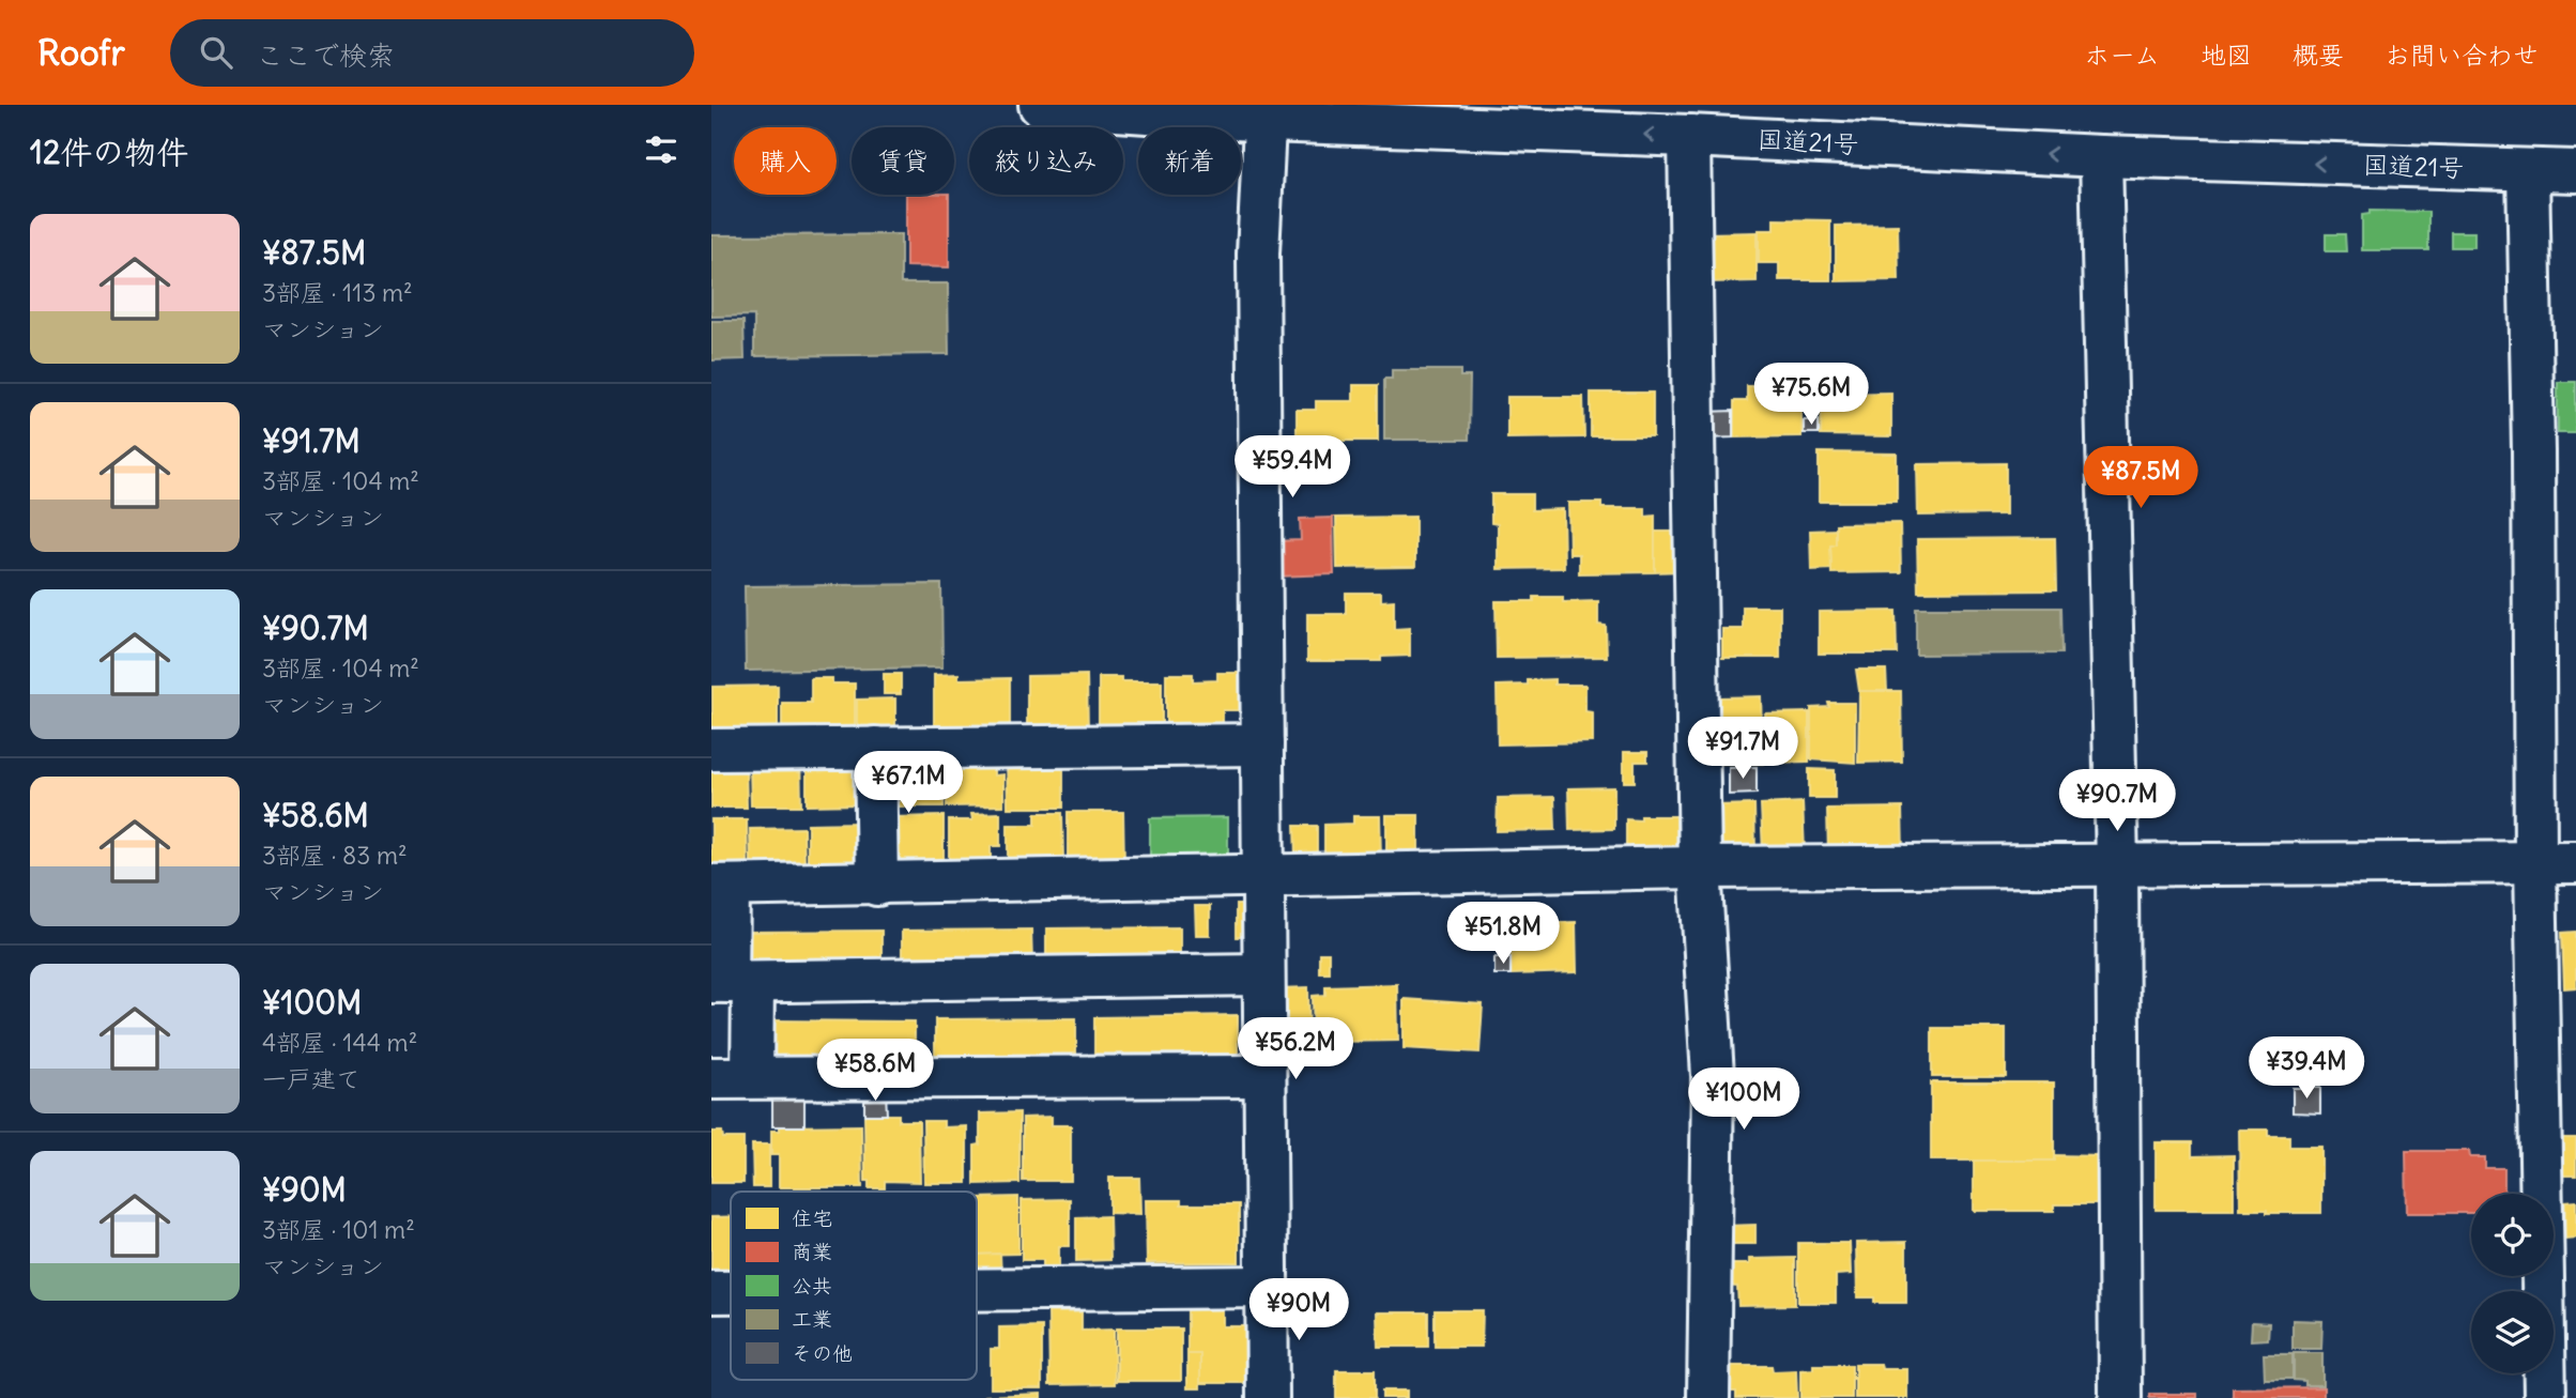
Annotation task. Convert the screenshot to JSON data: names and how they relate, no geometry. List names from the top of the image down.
{
  "streets": {
    "main road": ["国道21号"]
  },
  "one_way": ["国道21号"],
  "legend": [
    "住宅",
    "商業",
    "公共",
    "工業",
    "その他"
  ],
  "page": {
    "header": "Roofr",
    "search": "ここで検索",
    "nav": [
      "ホーム",
      "地図",
      "概要",
      "お問い合わせ"
    ],
    "heading": "12件の物件",
    "chip": [
      "購入",
      "賃貸",
      "絞り込み",
      "新着"
    ],
    "list": [
      {
        "name": "¥87.5M",
        "note": "3部屋 · 113 m² · マンション"
      },
      {
        "name": "¥91.7M",
        "note": "3部屋 · 104 m² · マンション"
      },
      {
        "name": "¥90.7M",
        "note": "3部屋 · 104 m² · マンション"
      },
      {
        "name": "¥58.6M",
        "note": "3部屋 · 83 m² · マンション"
      },
      {
        "name": "¥100M",
        "note": "4部屋 · 144 m² · 一戸建て"
      },
      {
        "name": "¥90M",
        "note": "3部屋 · 101 m² · マンション"
      }
    ],
    "price": [
      "¥75.6M",
      "¥59.4M",
      "¥87.5M",
      "¥91.7M",
      "¥67.1M",
      "¥90.7M",
      "¥51.8M",
      "¥56.2M",
      "¥39.4M",
      "¥58.6M",
      "¥100M",
      "¥90M"
    ]
  }
}
